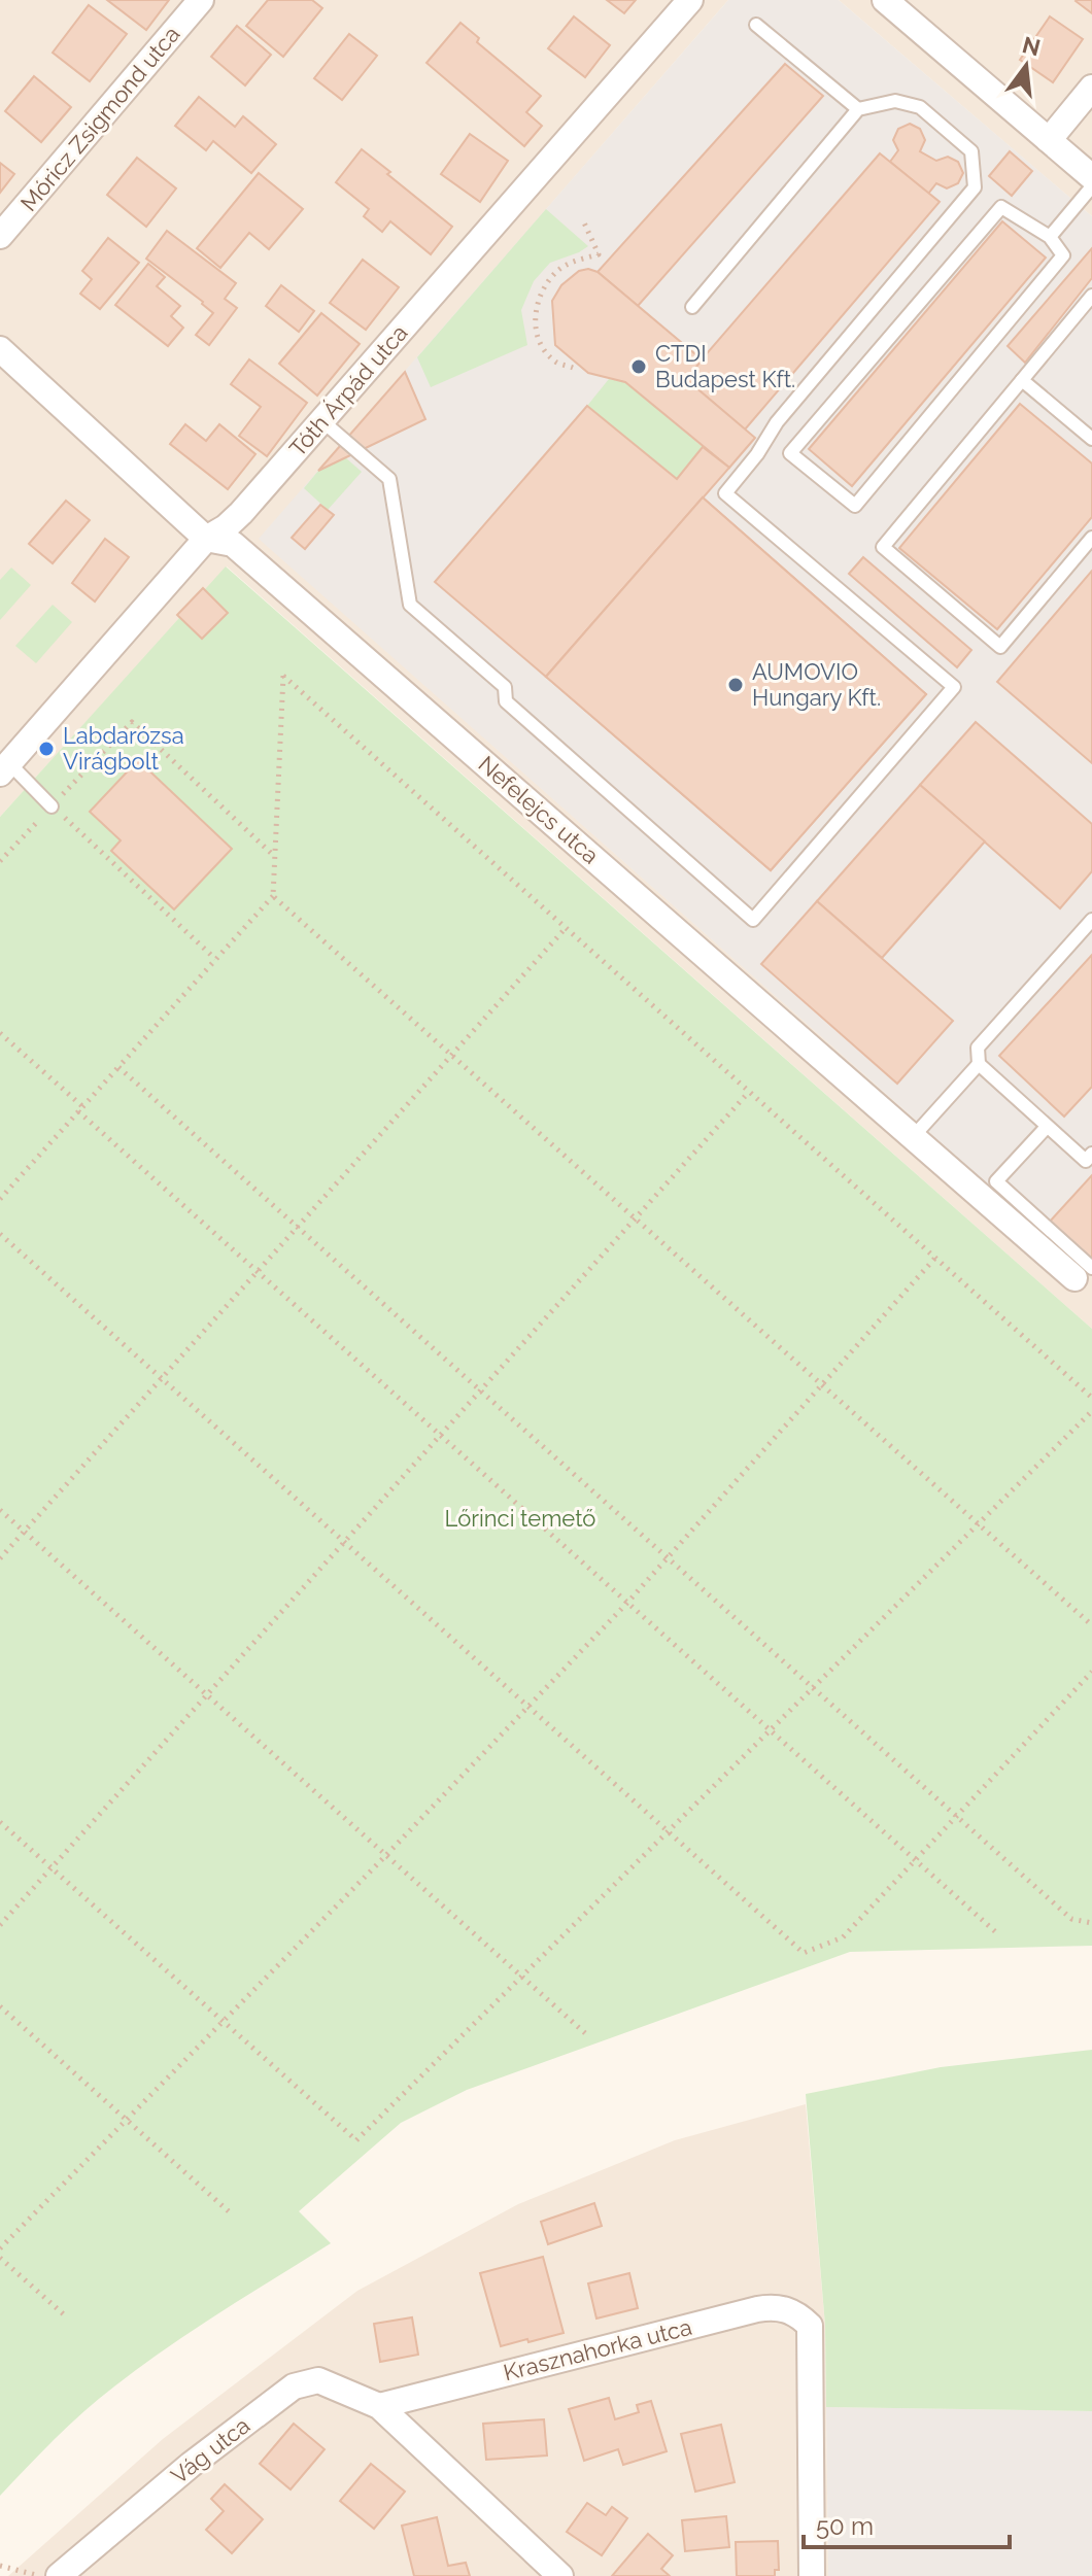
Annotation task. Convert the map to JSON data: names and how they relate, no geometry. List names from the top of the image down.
{
  "streets": {
    "street": [
      "Móricz Zsigmond utca",
      "Tóth Árpád utca",
      "Nefelejcs utca",
      "Krasznahorka utca",
      "Vág utca"
    ]
  },
  "crossings": [
    ["Tóth Árpád utca", "Nefelejcs utca"],
    ["Krasznahorka utca", "Vág utca"]
  ],
  "parks": ["Lőrinci temető"],
  "places": ["CTDI Budapest Kft.", "AUMOVIO Hungary Kft.", "Labdarózsa Virágbolt"],
  "scale_bar": "50 m",
  "north": "top"
}
